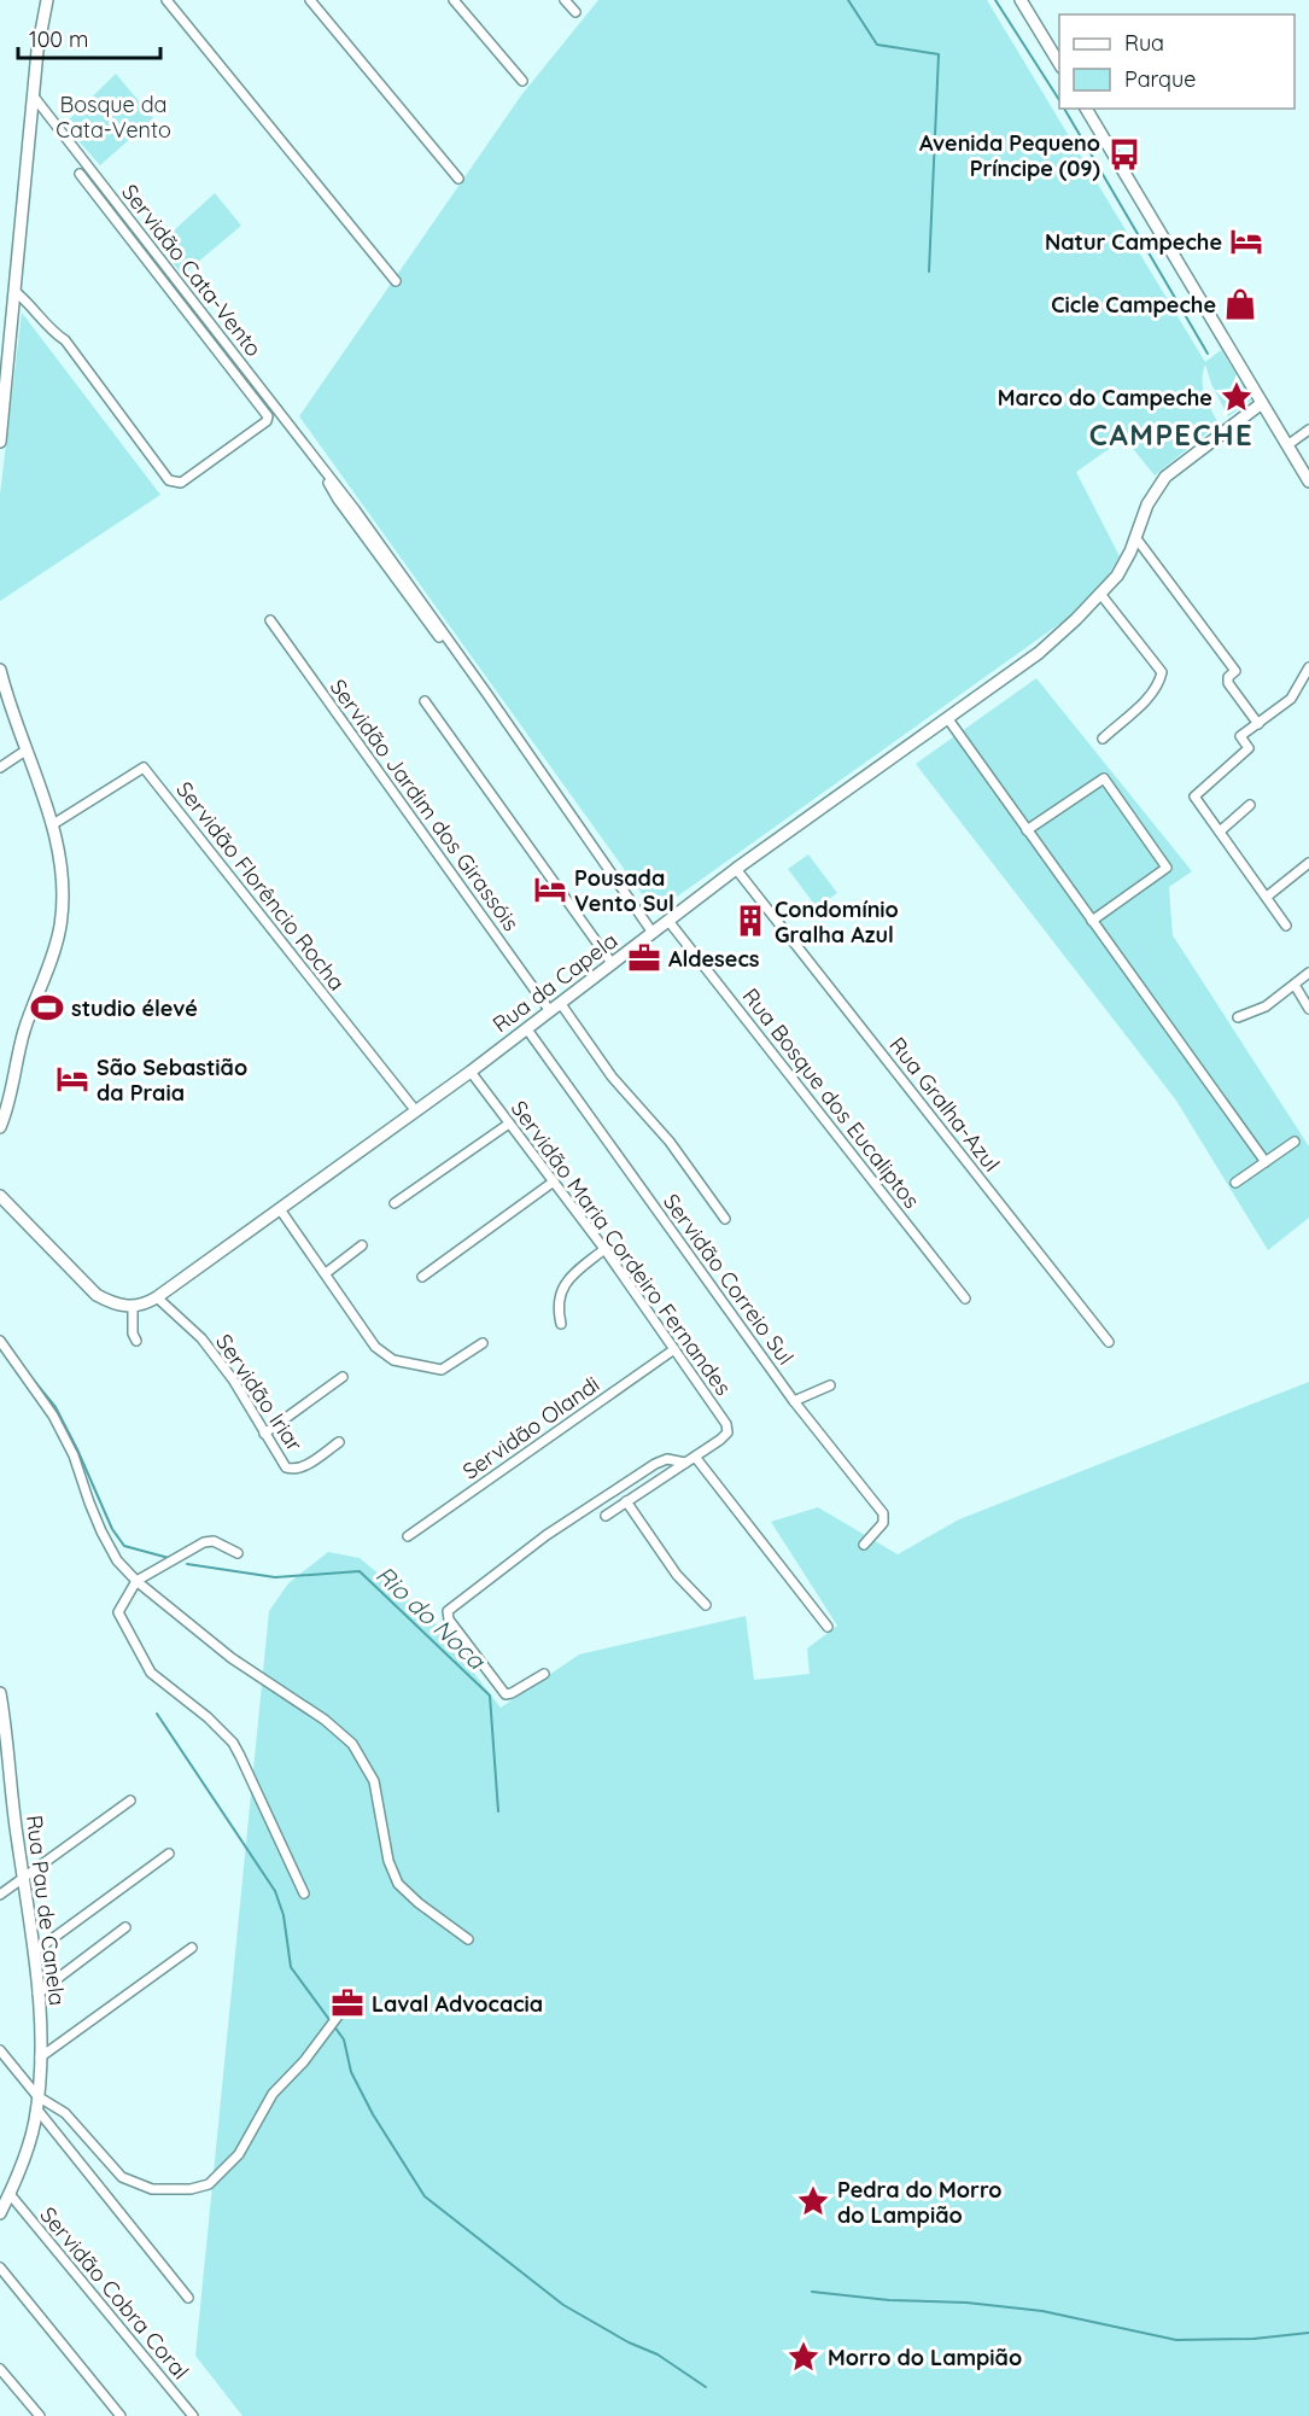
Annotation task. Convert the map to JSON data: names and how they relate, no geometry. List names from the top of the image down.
{
  "streets": {
    "main road": ["Rua da Capela", "Rua Pau de Canela"],
    "street": [
      "Servidão Cata-Vento",
      "Servidão Jardim dos Girassóis",
      "Servidão Florêncio Rocha",
      "Rua Bosque dos Eucaliptos",
      "Rua Gralha-Azul",
      "Servidão Maria Cordeiro Fernandes",
      "Servidão Correio Sul",
      "Servidão Iriar",
      "Servidão Olandi",
      "Servidão Cobra Coral"
    ]
  },
  "crossings": [
    ["Servidão Cata-Vento", "Rua da Capela"],
    ["Servidão Jardim dos Girassóis", "Rua da Capela"],
    ["Servidão Florêncio Rocha", "Rua da Capela"],
    ["Rua da Capela", "Rua Bosque dos Eucaliptos"],
    ["Rua da Capela", "Rua Gralha-Azul"],
    ["Rua da Capela", "Servidão Maria Cordeiro Fernandes"],
    ["Rua da Capela", "Servidão Correio Sul"],
    ["Rua da Capela", "Servidão Iriar"],
    ["Servidão Maria Cordeiro Fernandes", "Servidão Olandi"],
    ["Rua Pau de Canela", "Servidão Cobra Coral"]
  ],
  "districts": ["CAMPECHE"],
  "water": ["Rio do Noca"],
  "parks": ["Bosque da Cata-Vento"],
  "places": {
    "bus stop": ["Avenida Pequeno Príncipe (09)"],
    "hotel": ["Natur Campeche", "Pousada Vento Sul", "São Sebastião da Praia"],
    "shop": ["Cicle Campeche"],
    "place": ["Marco do Campeche", "Pedra do Morro do Lampião", "Morro do Lampião"],
    "building": ["Condomínio Gralha Azul"],
    "office": ["Aldesecs", "Laval Advocacia"],
    "sports": ["studio élevé"]
  },
  "legend": ["Rua", "Parque"],
  "scale_bar": "100 m"
}
